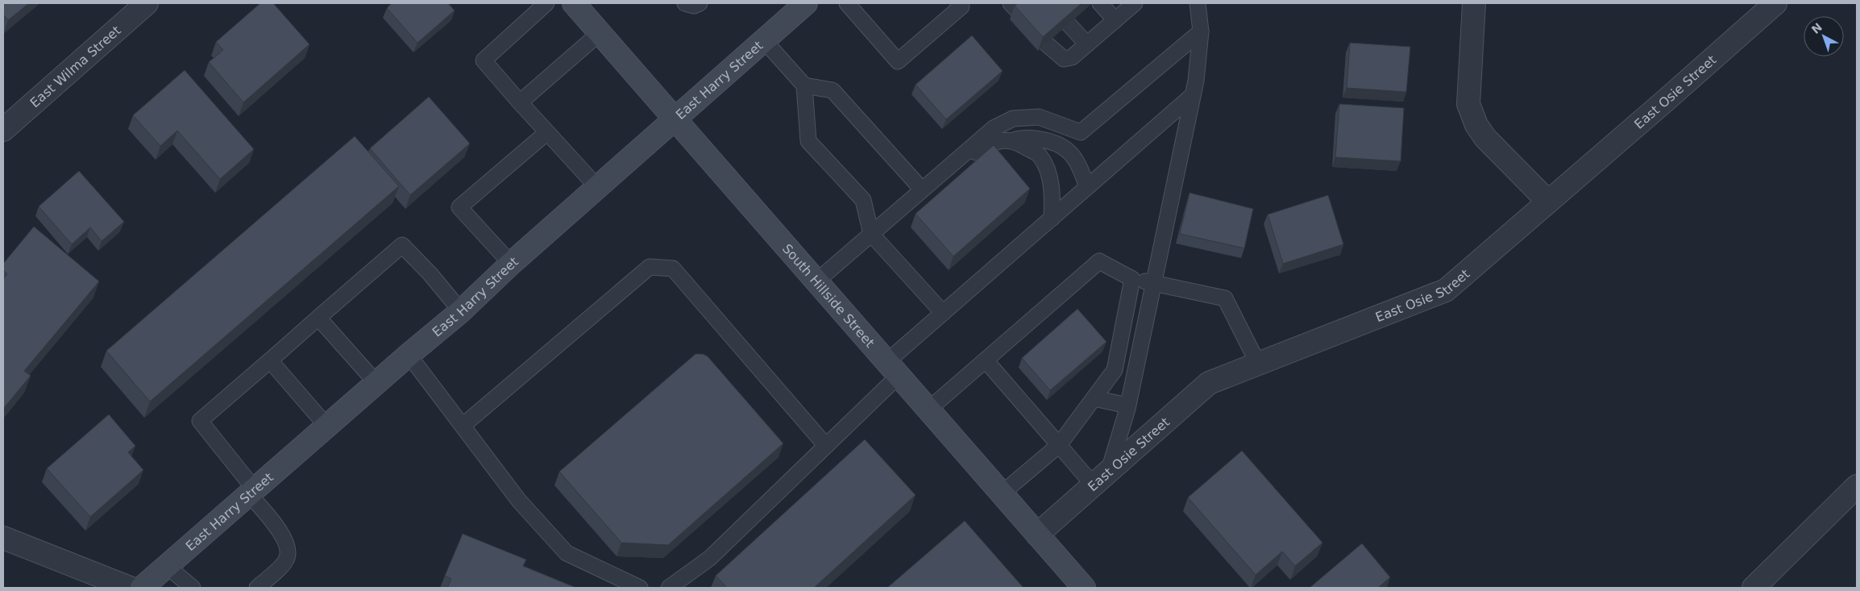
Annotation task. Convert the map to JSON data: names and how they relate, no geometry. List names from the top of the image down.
{
  "streets": {
    "main road": ["East Harry Street", "South Hillside Street"],
    "street": ["East Wilma Street", "East Osie Street"]
  },
  "crossings": [
    ["East Harry Street", "South Hillside Street"],
    ["East Osie Street", "South Hillside Street"]
  ],
  "north": "top left"
}
